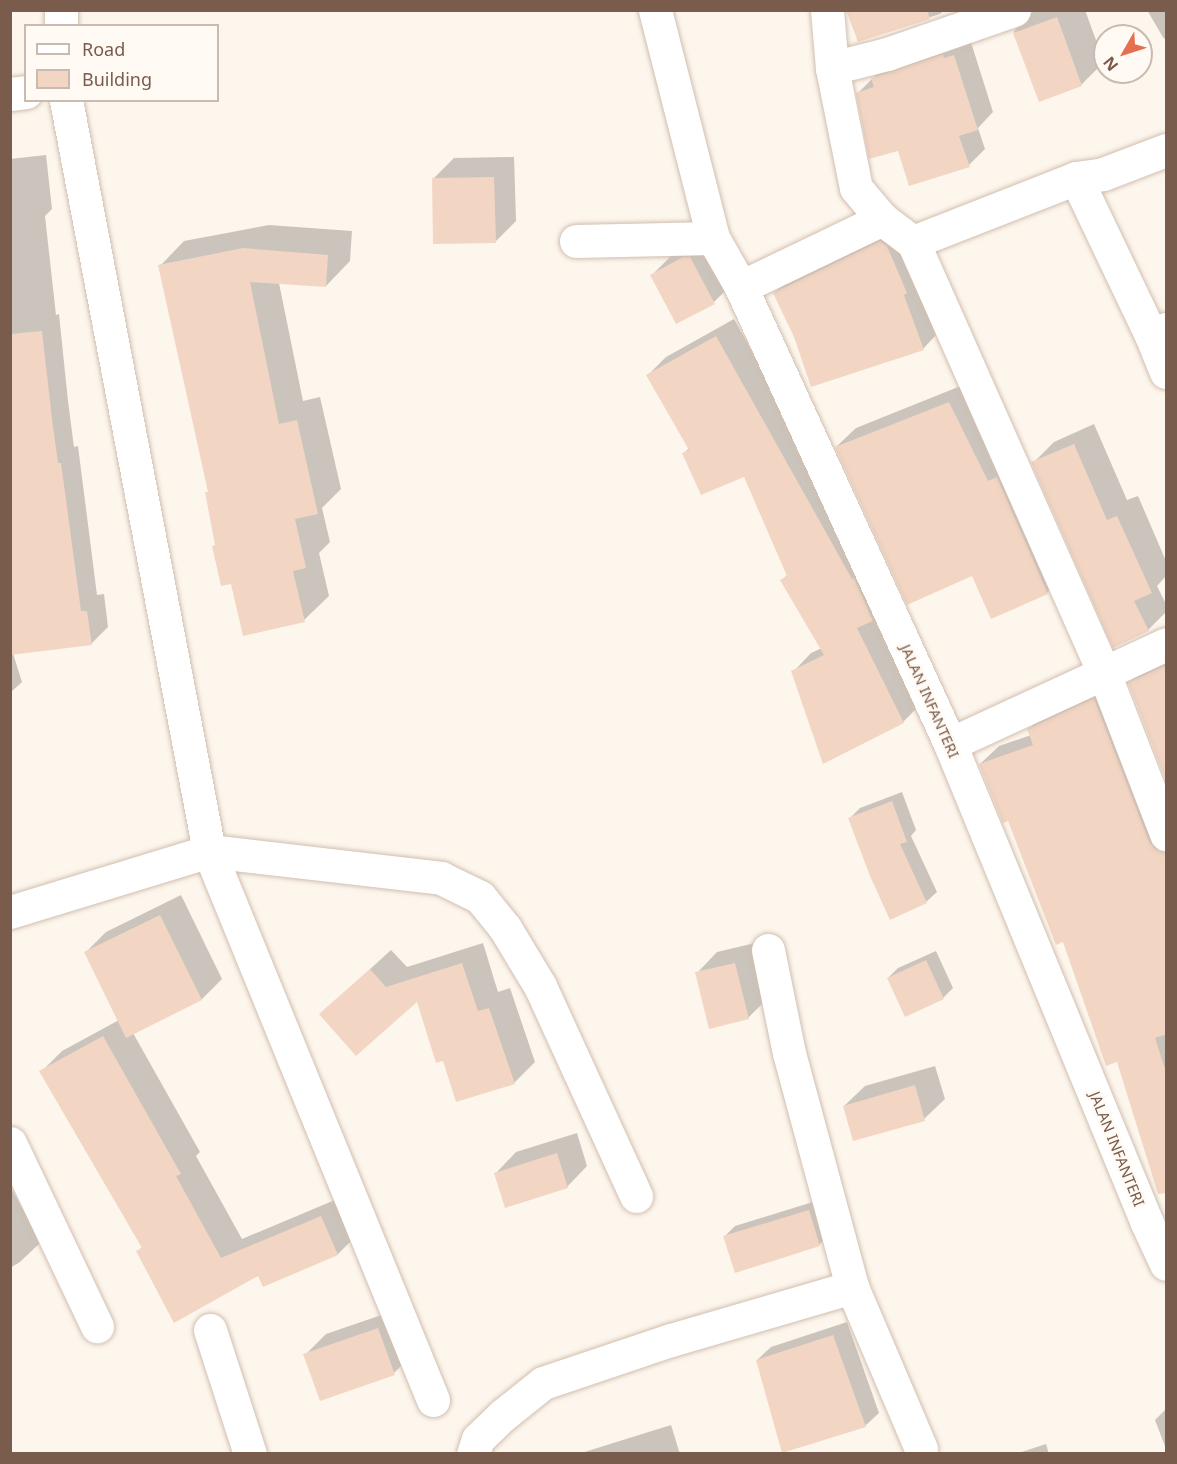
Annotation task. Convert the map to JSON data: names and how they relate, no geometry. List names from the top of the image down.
{
  "streets": {
    "street": ["JALAN INFANTERI"]
  },
  "legend": ["Road", "Building"],
  "north": "bottom left"
}
